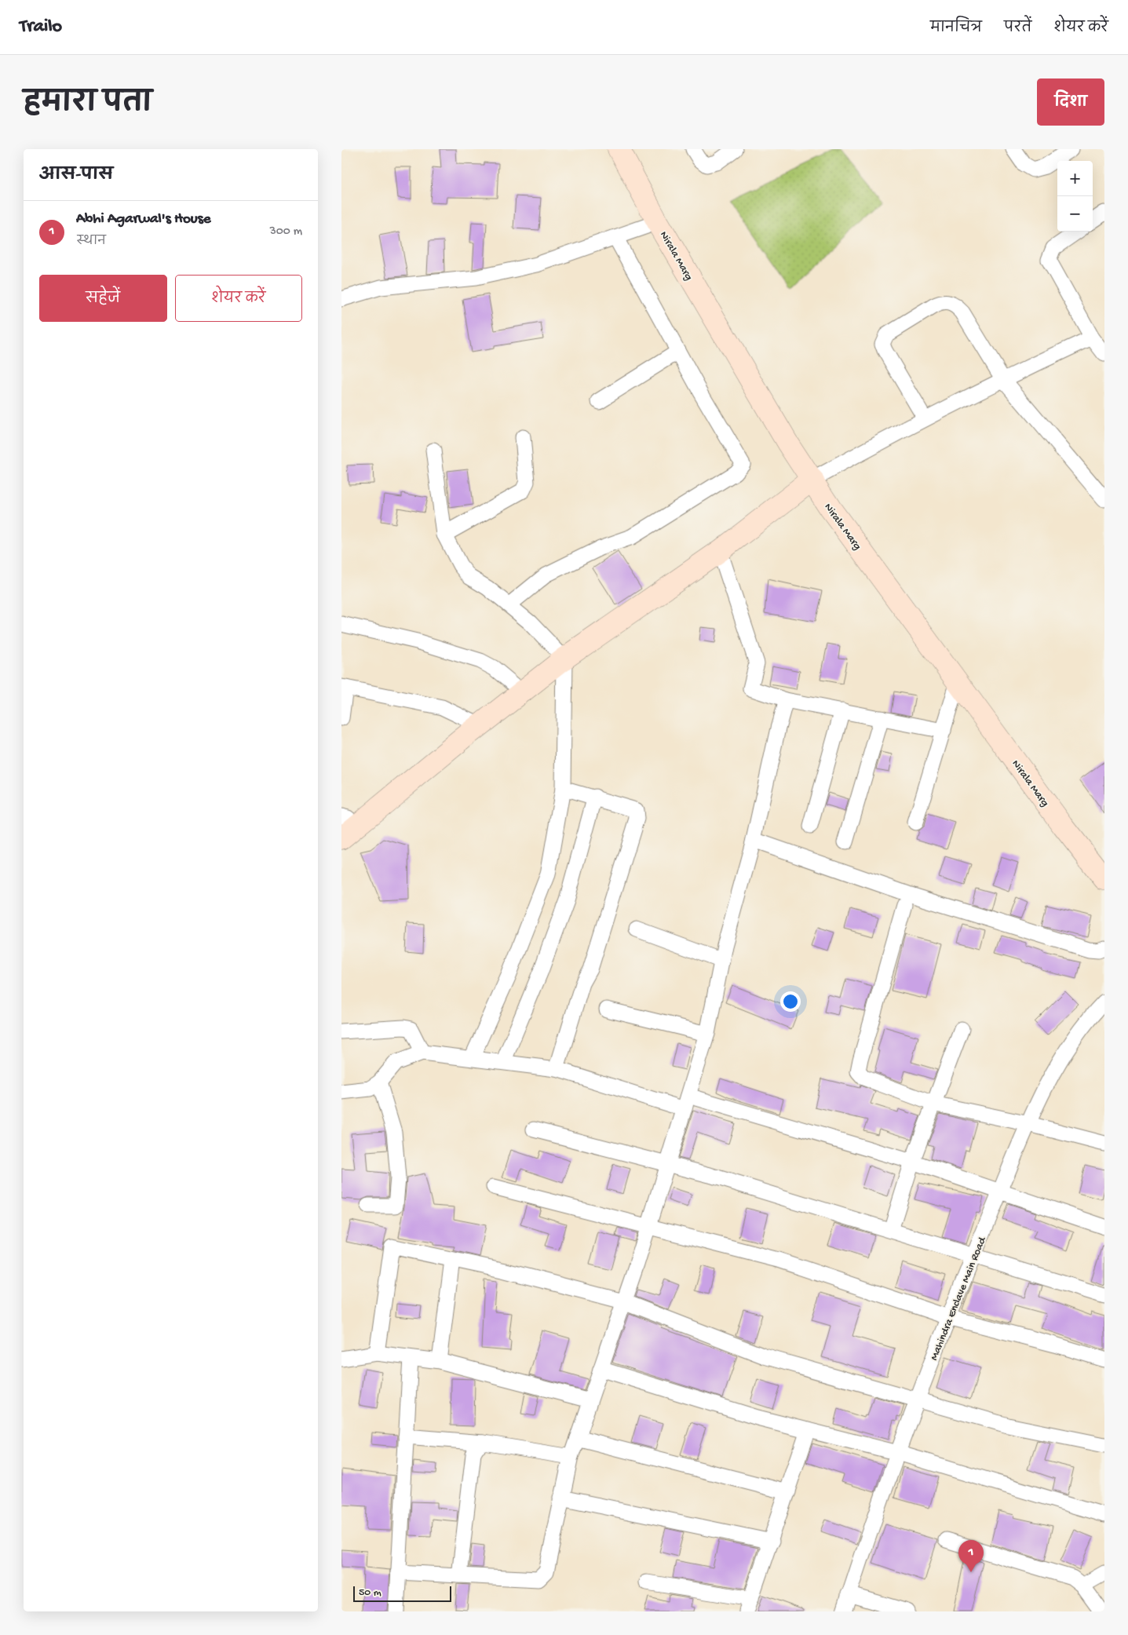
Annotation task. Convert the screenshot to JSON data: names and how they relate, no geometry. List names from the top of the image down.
{
  "streets": {
    "street": ["Nirala Marg", "Mahindra Enclave Main Road"]
  },
  "scale_bar": "50 m",
  "page": {
    "header": "Trailo",
    "nav": ["मानचित्र", "परतें", "शेयर करें"],
    "title": "हमारा पता",
    "buttons": [
      "दिशा",
      ["सहेजें", "शेयर करें"]
    ],
    "heading": "आस-पास",
    "map_buttons": ["+", "−"],
    "list": [
      {
        "mark": "1",
        "name": "Abhi Agarwal's House",
        "note": "स्थान",
        "value": "300 m"
      }
    ],
    "pins": "1",
    "scale": "50 m"
  }
}
